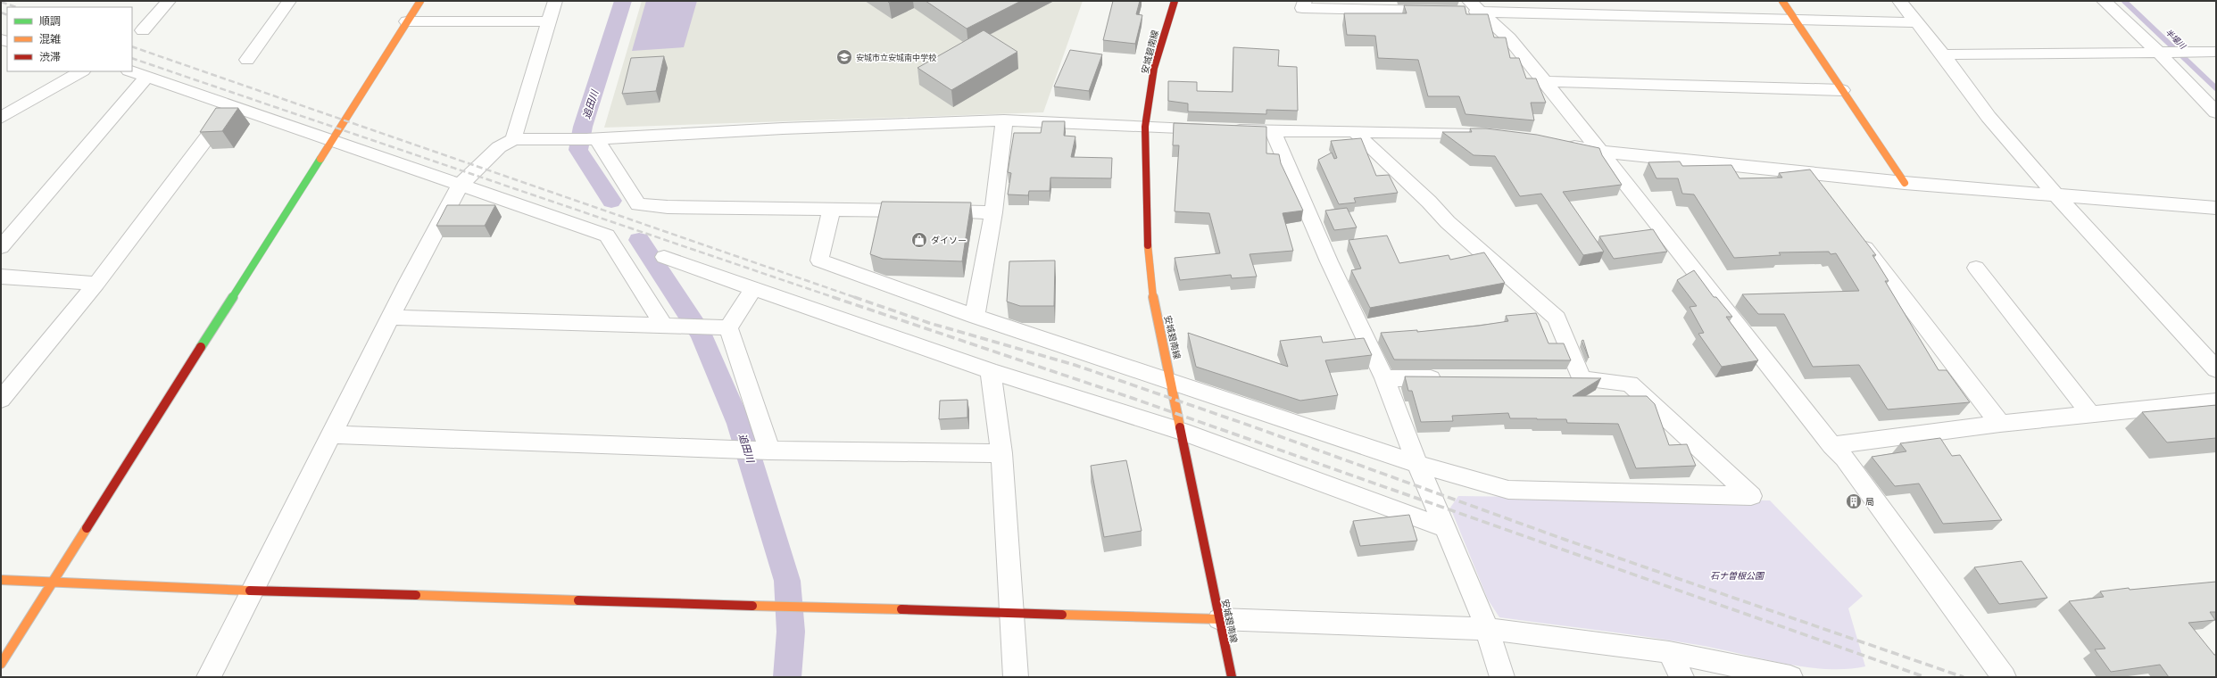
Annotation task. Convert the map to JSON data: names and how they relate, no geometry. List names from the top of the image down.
{
  "streets": {
    "street": ["安城碧南線"]
  },
  "water": ["半場川", "追田川"],
  "parks": ["石ナ曽根公園"],
  "places": {
    "school or university": ["安城市立安城南中学校"],
    "shop": ["ダイソー"],
    "building": ["局"]
  },
  "legend": ["順調", "混雑", "渋滞"]
}
